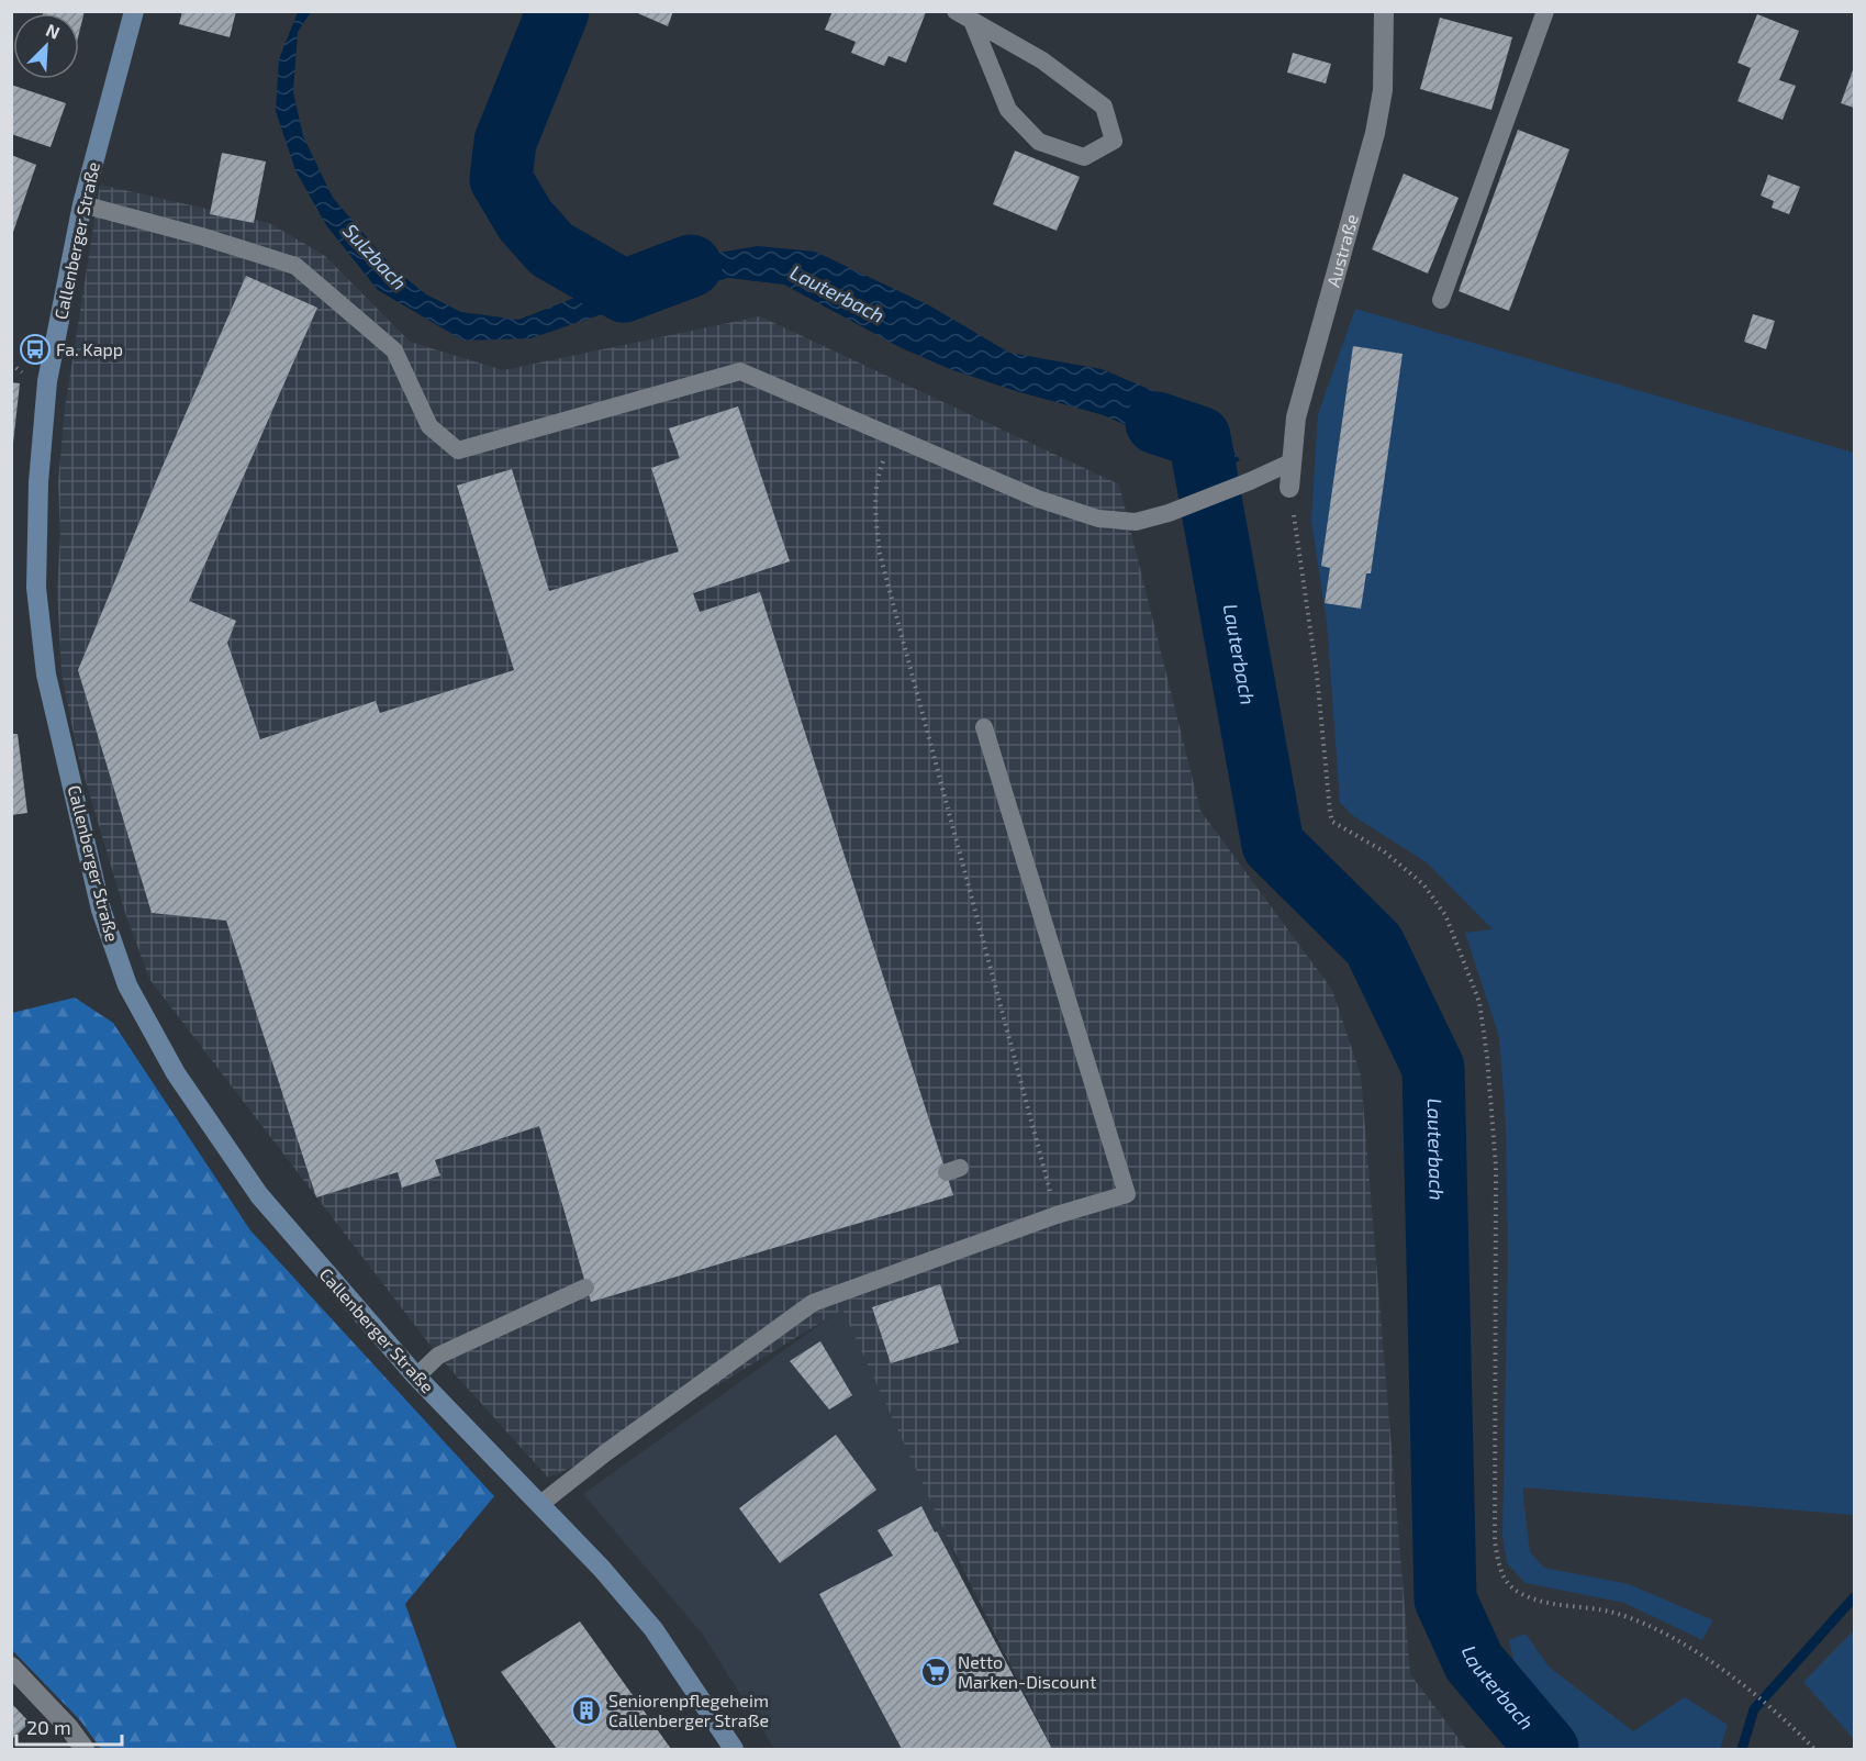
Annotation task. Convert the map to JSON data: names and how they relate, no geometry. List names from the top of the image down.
{
  "streets": {
    "street": ["Callenberger Straße", "Austraße"]
  },
  "water": ["Sulzbach", "Lauterbach"],
  "places": {
    "bus stop": ["Fa. Kapp"],
    "supermarket": ["Netto Marken-Discount"],
    "building": ["Seniorenpflegeheim Callenberger Straße"]
  },
  "scale_bar": "20 m",
  "north": "top right"
}
